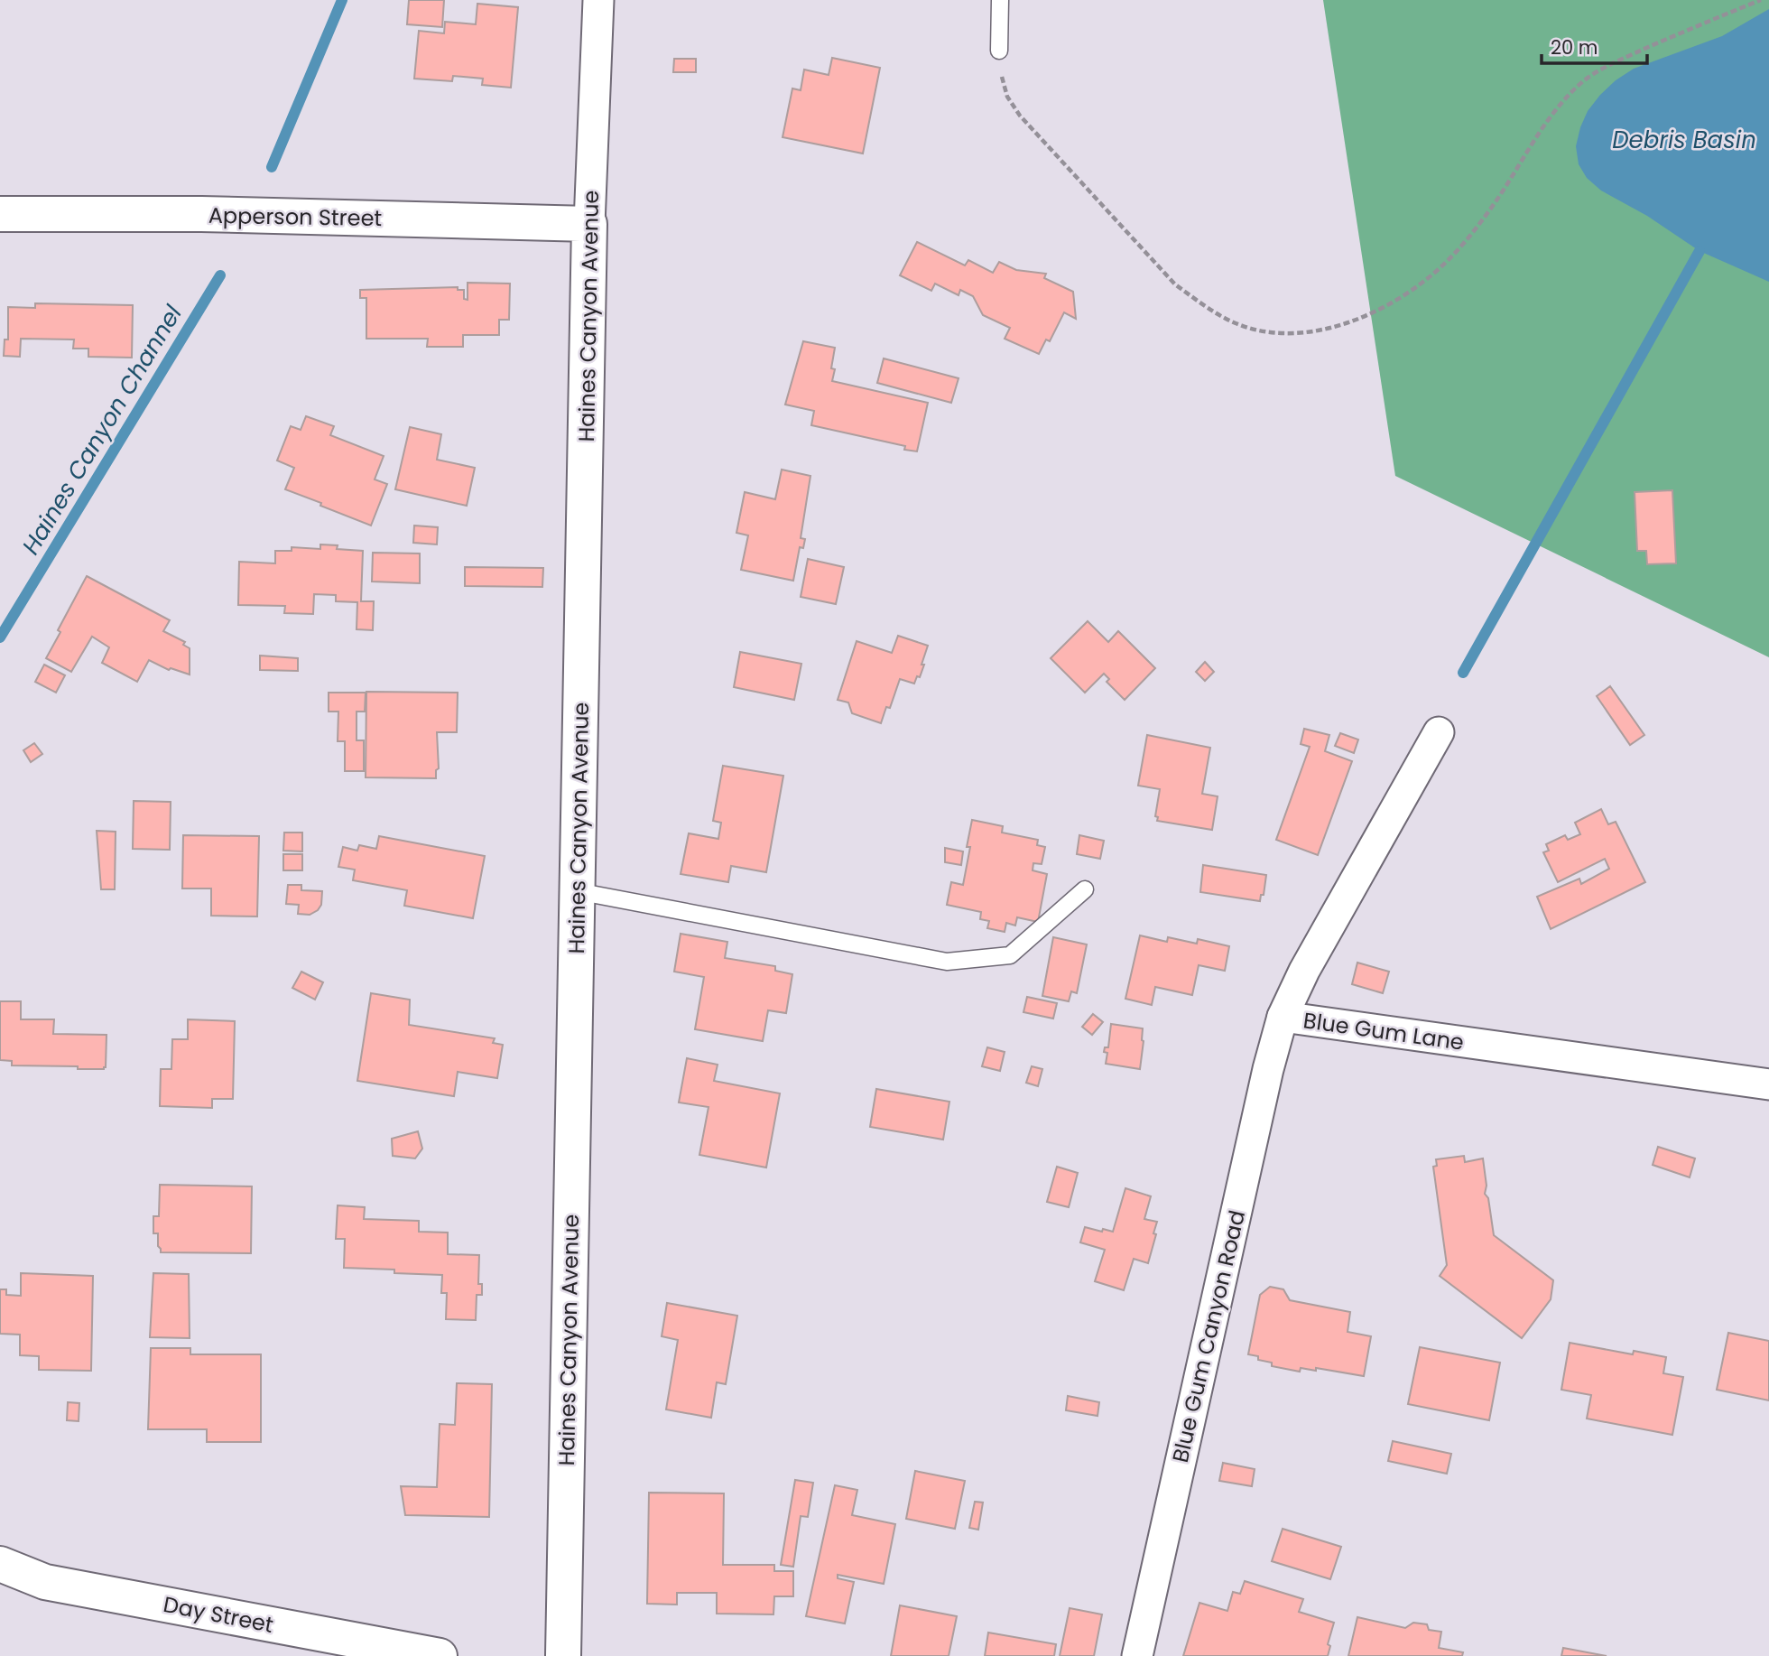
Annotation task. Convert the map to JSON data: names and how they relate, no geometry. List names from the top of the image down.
{
  "streets": {
    "street": [
      "Apperson Street",
      "Haines Canyon Avenue",
      "Blue Gum Lane",
      "Blue Gum Canyon Road",
      "Day Street"
    ]
  },
  "crossings": [
    ["Apperson Street", "Haines Canyon Avenue"],
    ["Blue Gum Lane", "Blue Gum Canyon Road"]
  ],
  "water": ["Debris Basin", "Haines Canyon Channel"],
  "scale_bar": "20 m"
}
